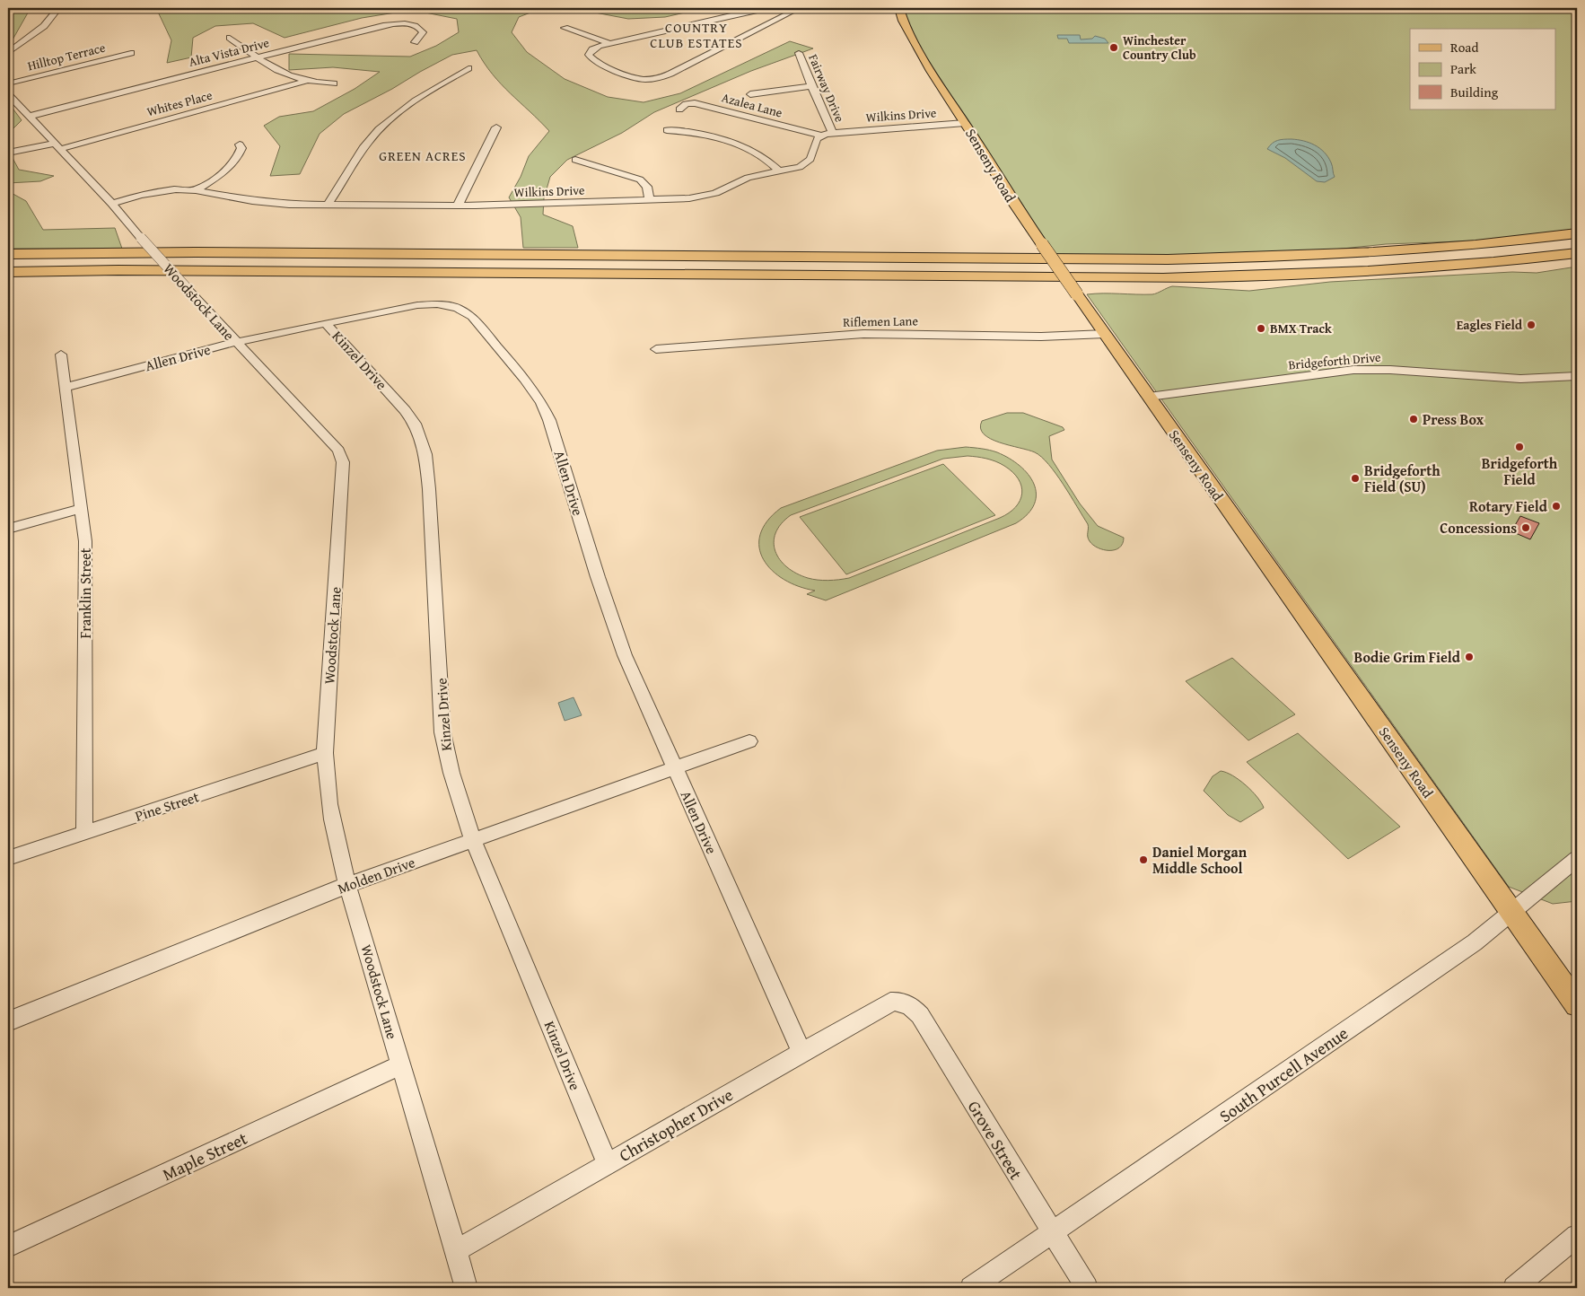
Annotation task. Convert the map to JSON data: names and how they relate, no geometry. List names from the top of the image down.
{
  "streets": {
    "main road": ["Senseny Road"],
    "street": [
      "Alta Vista Drive",
      "Hilltop Terrace",
      "Fairway Drive",
      "Whites Place",
      "Azalea Lane",
      "Wilkins Drive",
      "Woodstock Lane",
      "Riflemen Lane",
      "Allen Drive",
      "Kinzel Drive",
      "Bridgeforth Drive",
      "Franklin Street",
      "Pine Street",
      "Molden Drive",
      "South Purcell Avenue",
      "Christopher Drive",
      "Grove Street",
      "Maple Street"
    ]
  },
  "crossings": [
    ["Alta Vista Drive", "Woodstock Lane"],
    ["Fairway Drive", "Wilkins Drive"],
    ["Whites Place", "Woodstock Lane"],
    ["Azalea Lane", "Wilkins Drive"],
    ["Wilkins Drive", "Senseny Road"],
    ["Wilkins Drive", "Woodstock Lane"],
    ["Senseny Road", "Riflemen Lane"],
    ["Senseny Road", "Bridgeforth Drive"],
    ["Senseny Road", "South Purcell Avenue"],
    ["Woodstock Lane", "Allen Drive"],
    ["Woodstock Lane", "Pine Street"],
    ["Woodstock Lane", "Molden Drive"],
    ["Woodstock Lane", "Christopher Drive"],
    ["Woodstock Lane", "Maple Street"],
    ["Allen Drive", "Kinzel Drive"],
    ["Allen Drive", "Franklin Street"],
    ["Allen Drive", "Molden Drive"],
    ["Allen Drive", "Christopher Drive"],
    ["Kinzel Drive", "Molden Drive"],
    ["Kinzel Drive", "Christopher Drive"],
    ["Franklin Street", "Pine Street"],
    ["South Purcell Avenue", "Grove Street"],
    ["Christopher Drive", "Grove Street"]
  ],
  "districts": ["COUNTRY CLUB ESTATES", "GREEN ACRES"],
  "places": [
    "Winchester Country Club",
    "Eagles Field",
    "BMX Track",
    "Press Box",
    "Bridgeforth Field",
    "Bridgeforth Field (SU)",
    "Rotary Field",
    "Concessions",
    "Bodie Grim Field",
    "Daniel Morgan Middle School"
  ],
  "legend": ["Road", "Park", "Building"]
}
